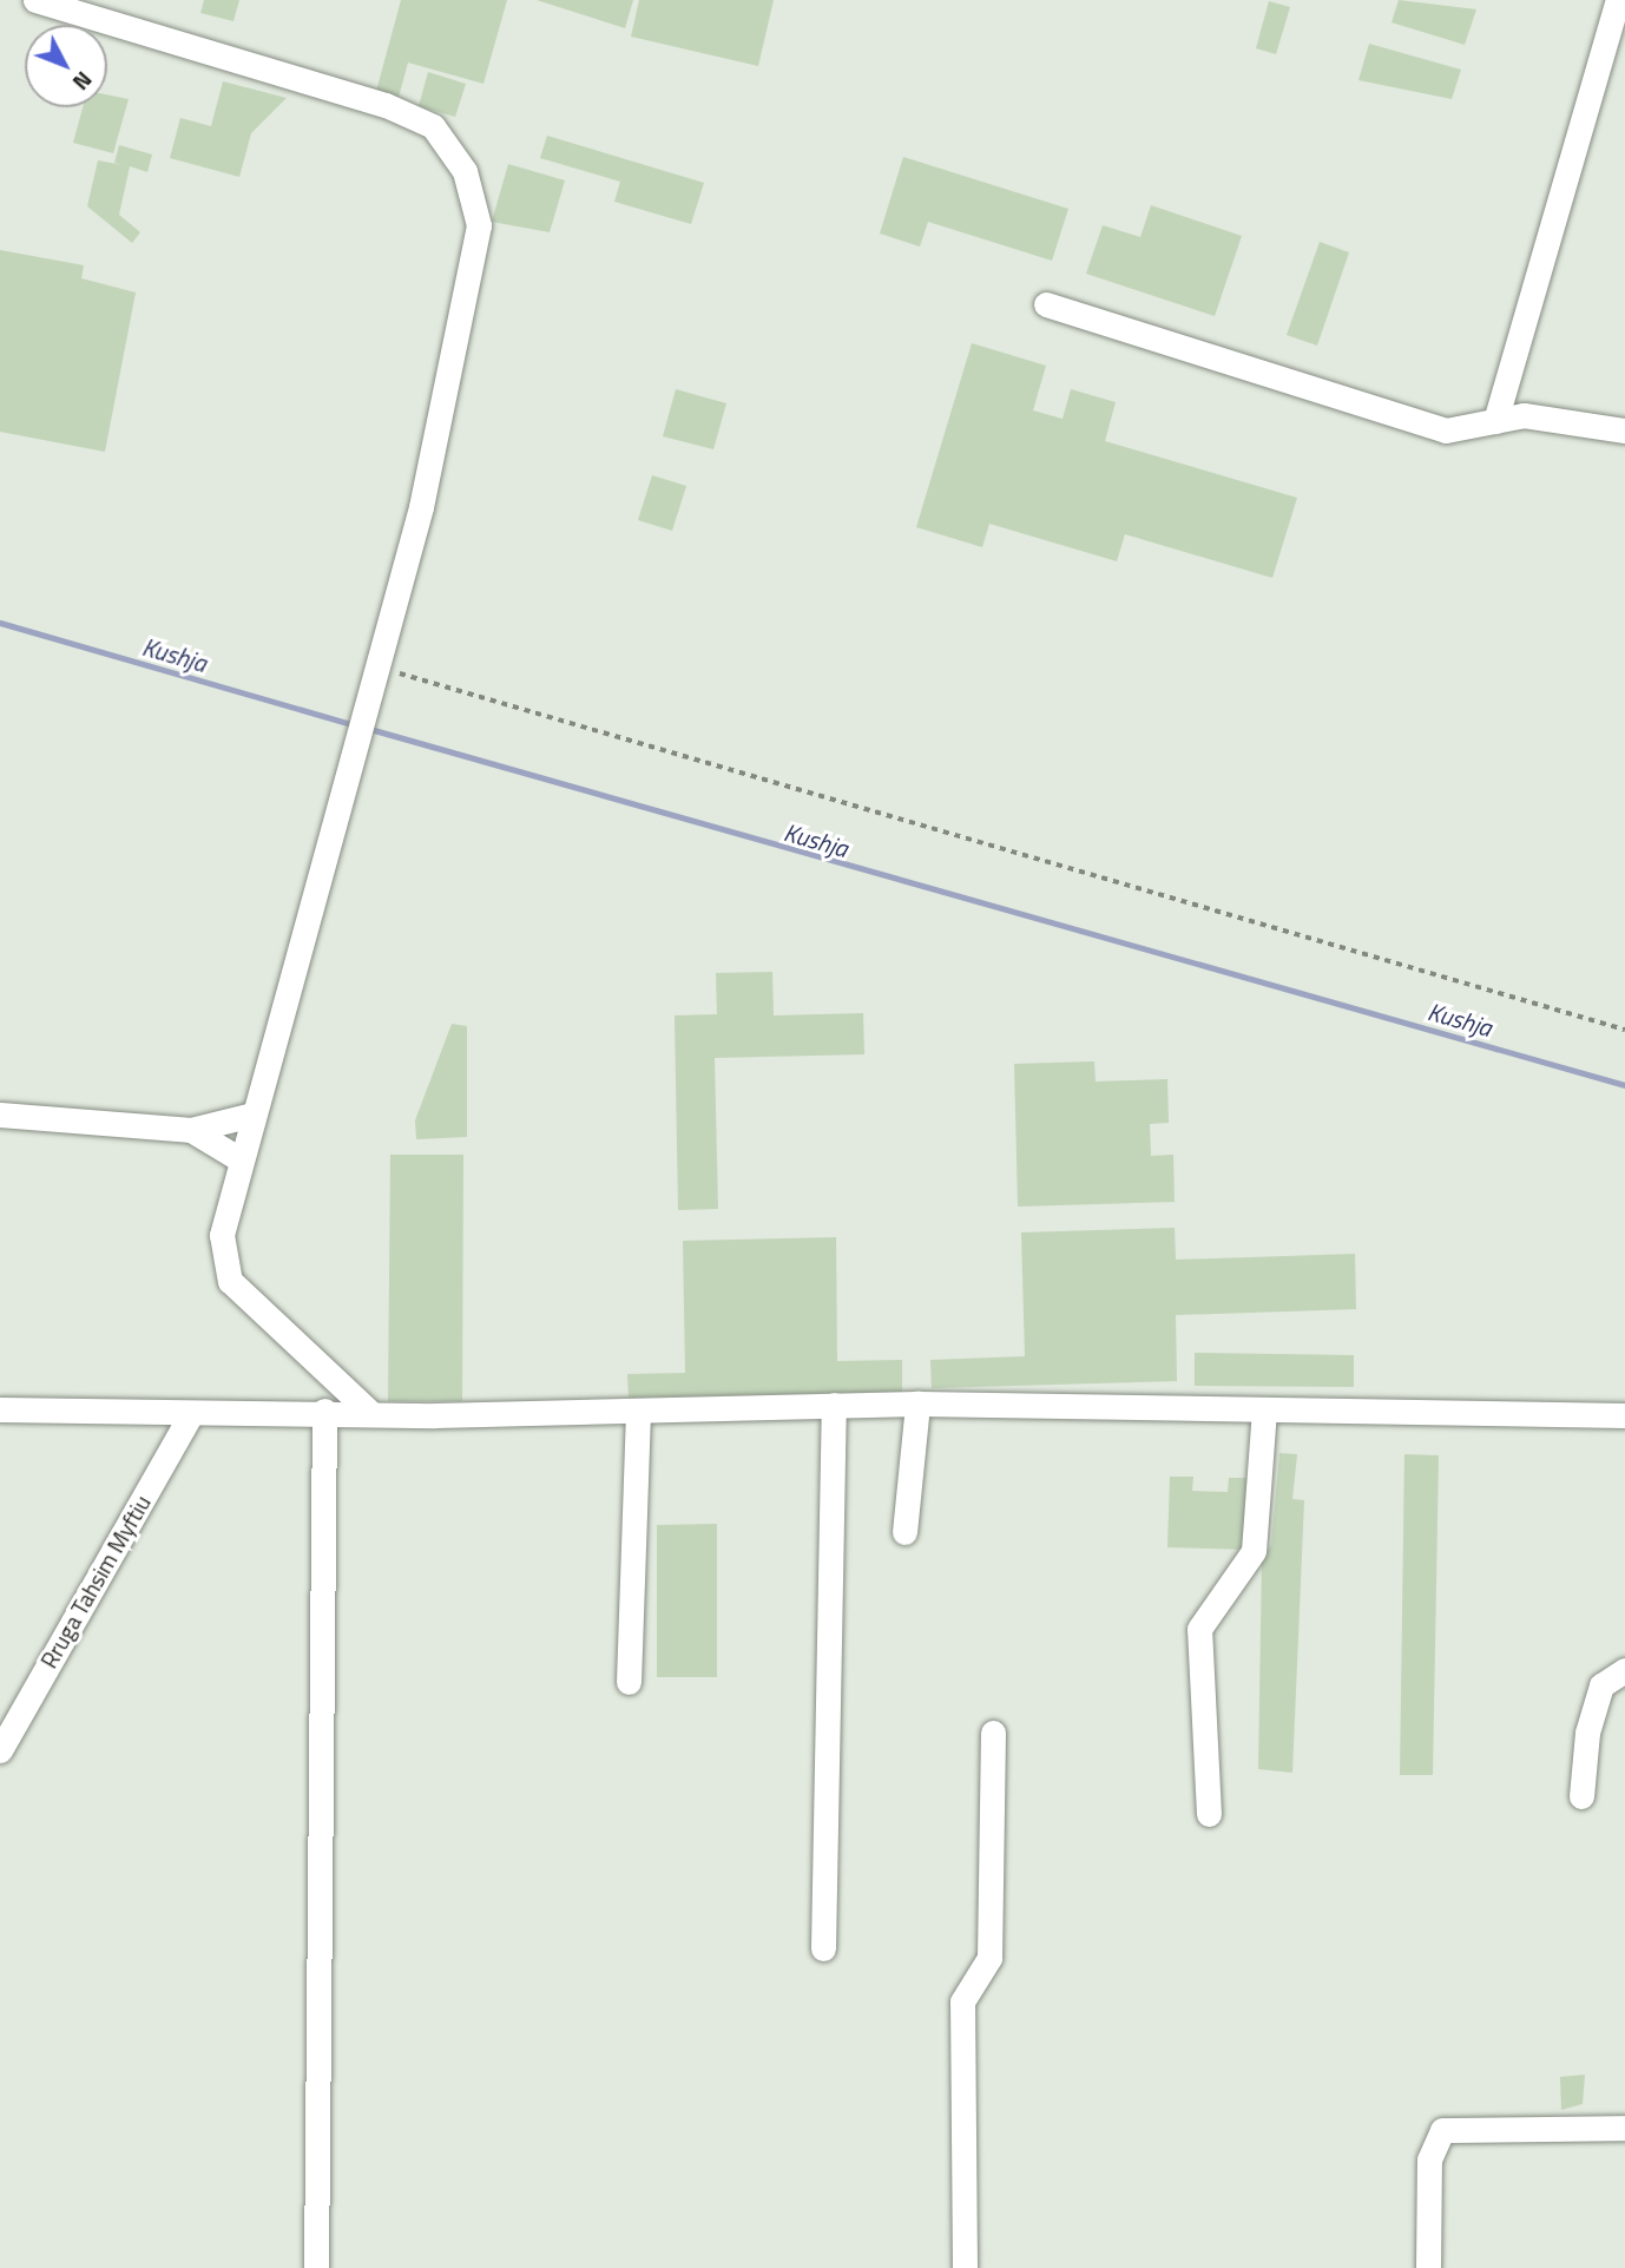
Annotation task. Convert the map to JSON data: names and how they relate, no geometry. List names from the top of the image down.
{
  "streets": {
    "street": ["Rruga Tahsim Myftiu"]
  },
  "water": ["Kushja"],
  "north": "bottom right"
}
